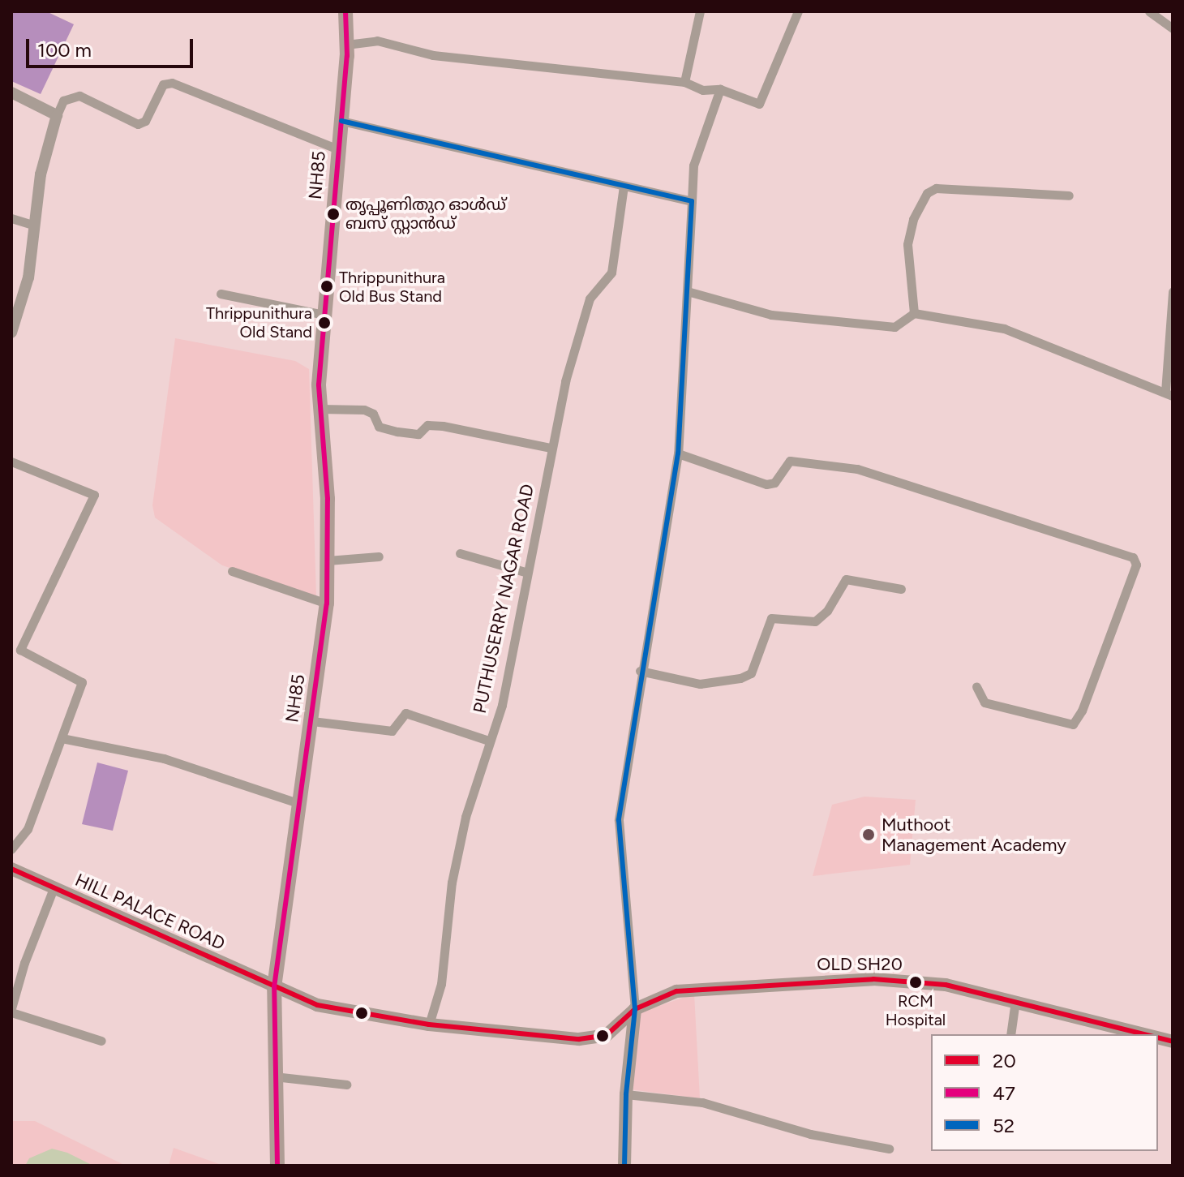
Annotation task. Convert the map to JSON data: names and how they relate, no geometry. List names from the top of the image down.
{
  "streets": {
    "main road": ["NH85", "HILL PALACE ROAD", "OLD SH20"],
    "street": ["PUTHUSERRY NAGAR ROAD"]
  },
  "crossings": [
    ["NH85", "HILL PALACE ROAD"]
  ],
  "places": [
    "തൃപ്പൂണിതുറ ഓൾഡ് ബസ് സ്റ്റാൻഡ്",
    "Thrippunithura Old Bus Stand",
    "Thrippunithura Old Stand",
    "Muthoot Management Academy",
    "RCM Hospital"
  ],
  "lines": ["transit line 47", "transit line 52", "transit line 20"],
  "legend": ["20", "47", "52"],
  "scale_bar": "100 m"
}
